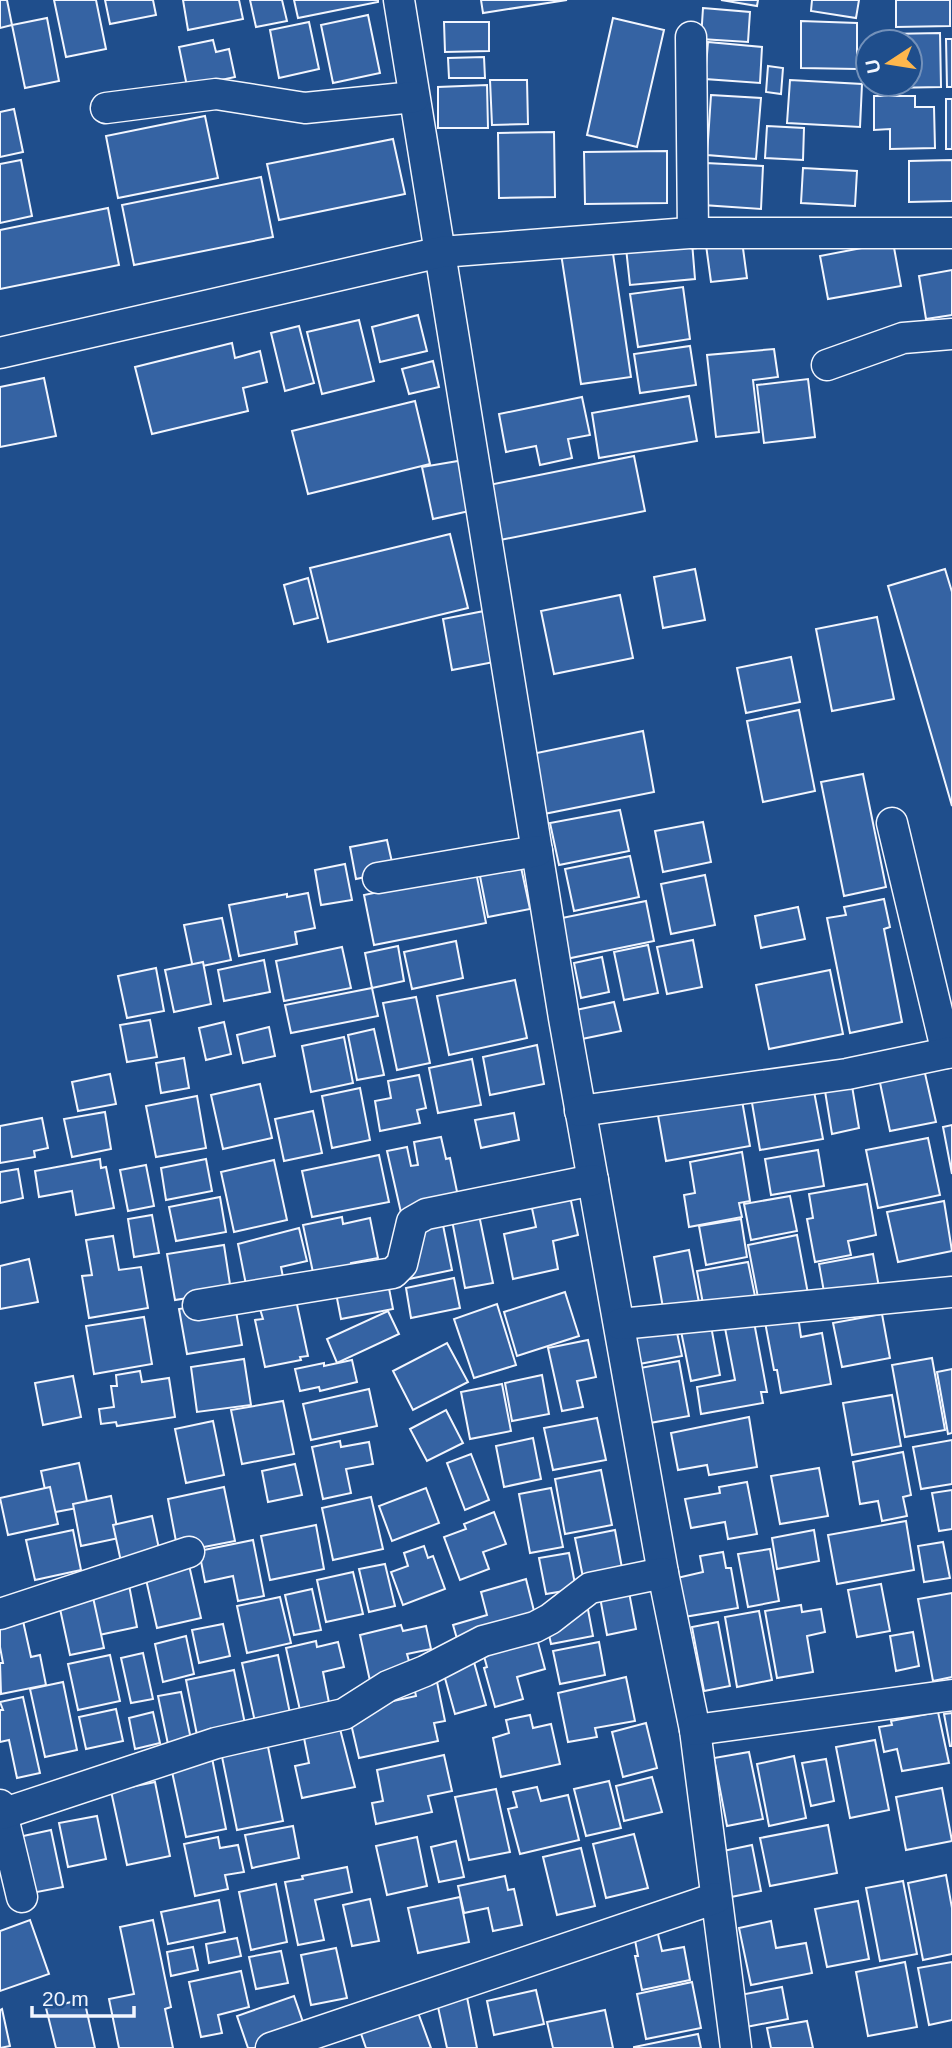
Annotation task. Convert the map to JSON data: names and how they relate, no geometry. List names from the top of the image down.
{
  "scale_bar": "20 m",
  "north": "left"
}
